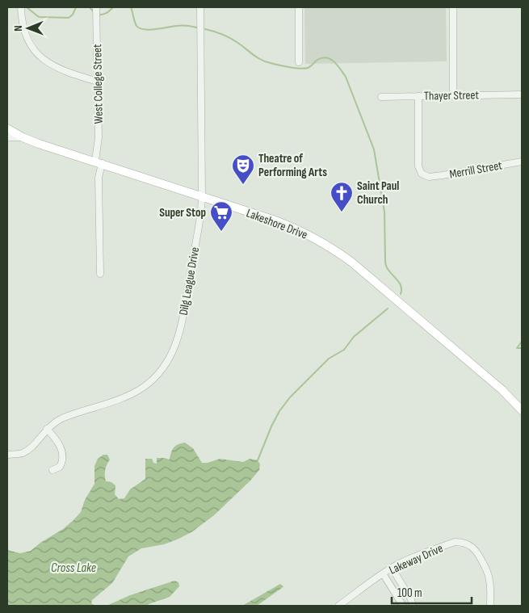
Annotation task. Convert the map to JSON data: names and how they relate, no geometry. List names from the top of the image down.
{
  "streets": {
    "main road": ["Lakeshore Drive"],
    "street": [
      "West College Street",
      "Thayer Street",
      "Merrill Street",
      "Dilg League Drive",
      "Lakeway Drive"
    ]
  },
  "crossings": [
    ["West College Street", "Lakeshore Drive"],
    ["Thayer Street", "Merrill Street"],
    ["Lakeshore Drive", "Dilg League Drive"]
  ],
  "water": ["Cross Lake"],
  "places": {
    "theatre": ["Theatre of Performing Arts"],
    "church": ["Saint Paul Church"],
    "supermarket": ["Super Stop"]
  },
  "scale_bar": "100 m",
  "north": "left"
}
